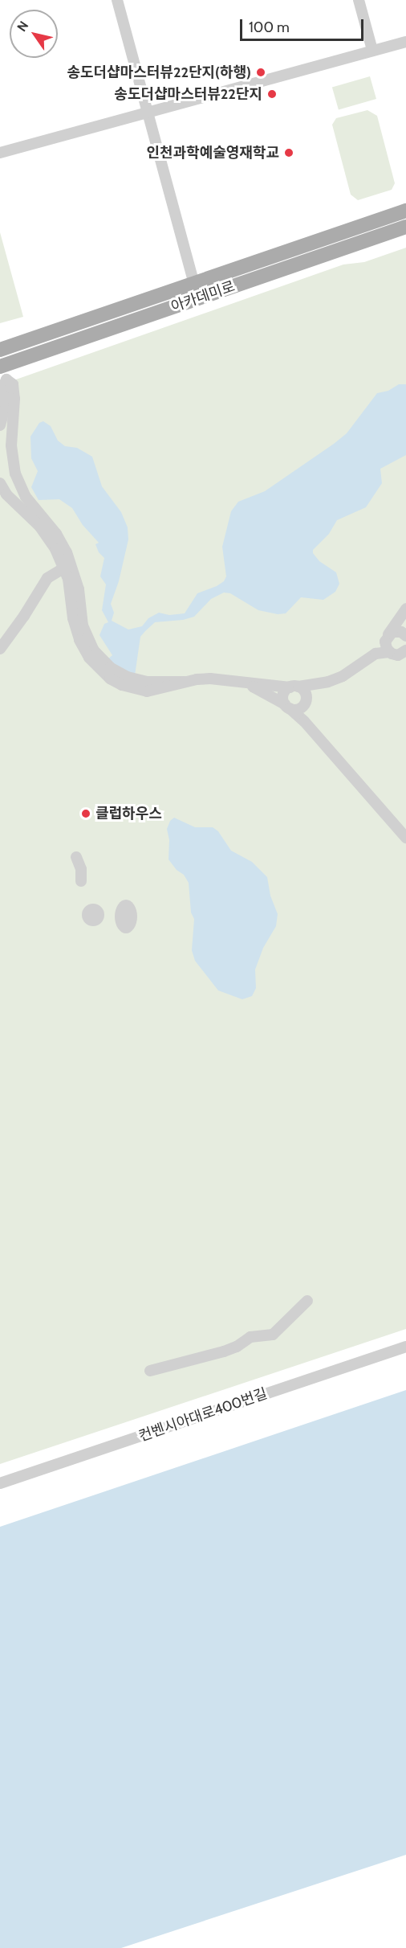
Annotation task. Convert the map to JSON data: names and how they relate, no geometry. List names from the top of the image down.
{
  "streets": {
    "main road": ["아카데미로"],
    "street": ["컨벤시아대로400번길"]
  },
  "places": [
    "송도더샵마스터뷰22단지(하행)",
    "송도더샵마스터뷰22단지",
    "인천과학예술영재학교",
    "클럽하우스"
  ],
  "scale_bar": "100 m",
  "north": "top left"
}
